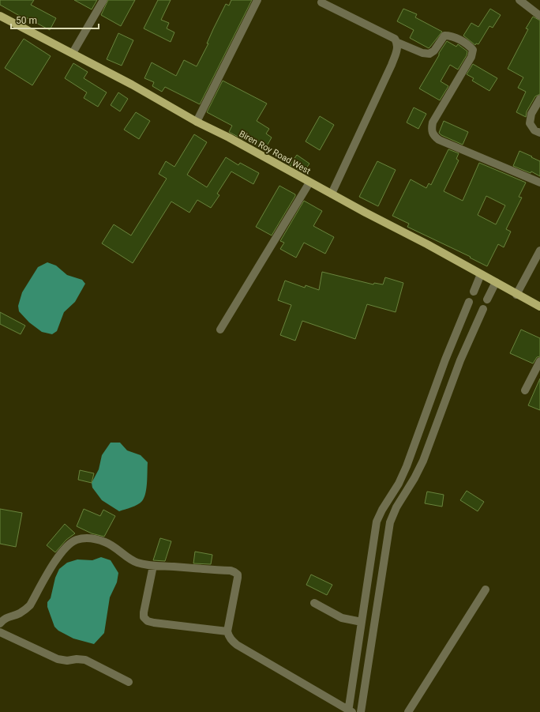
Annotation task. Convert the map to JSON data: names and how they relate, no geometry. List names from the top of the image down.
{
  "streets": {
    "main road": ["Biren Roy Road West"]
  },
  "scale_bar": "50 m"
}
